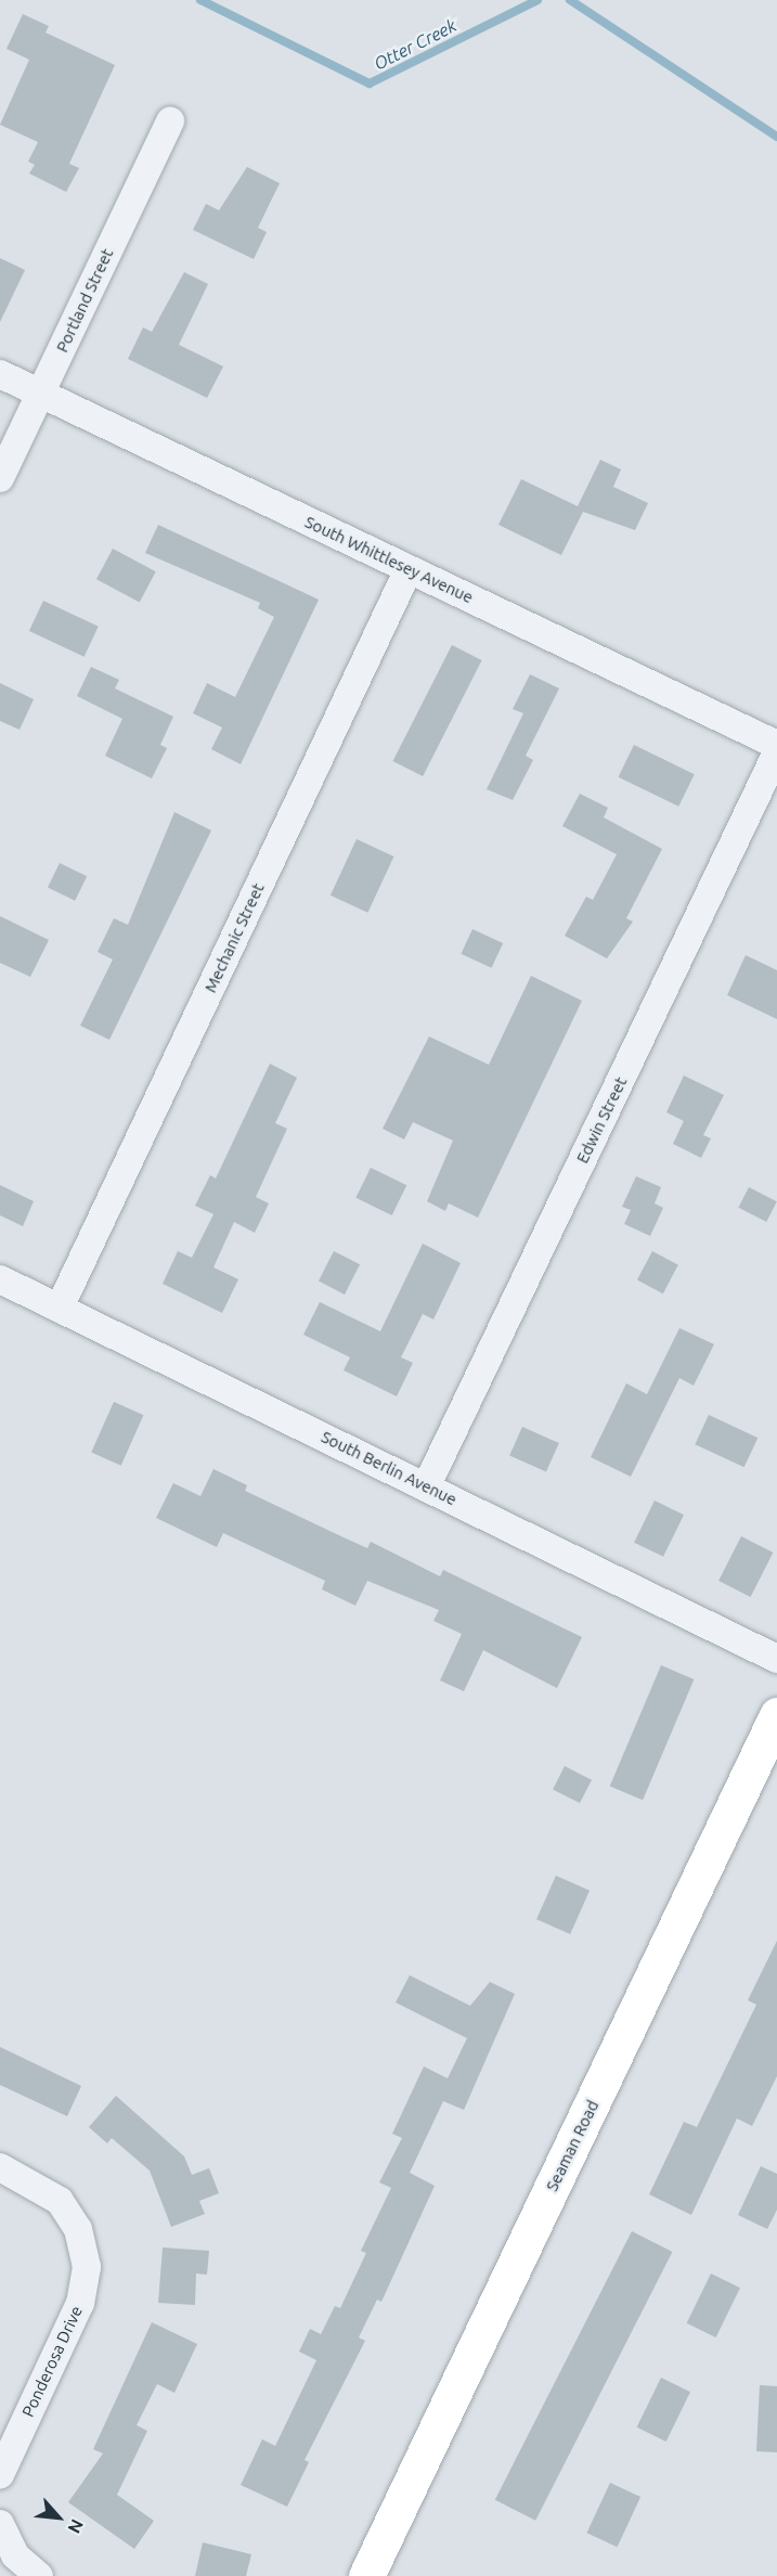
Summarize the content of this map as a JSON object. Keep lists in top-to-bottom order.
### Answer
{
  "streets": {
    "street": [
      "Portland Street",
      "South Whittlesey Avenue",
      "Mechanic Street",
      "Edwin Street",
      "South Berlin Avenue",
      "Seaman Road",
      "Ponderosa Drive"
    ]
  },
  "crossings": [
    ["Portland Street", "South Whittlesey Avenue"],
    ["South Whittlesey Avenue", "Mechanic Street"],
    ["Mechanic Street", "South Berlin Avenue"],
    ["Edwin Street", "South Berlin Avenue"]
  ],
  "water": ["Otter Creek"],
  "north": "bottom right"
}
